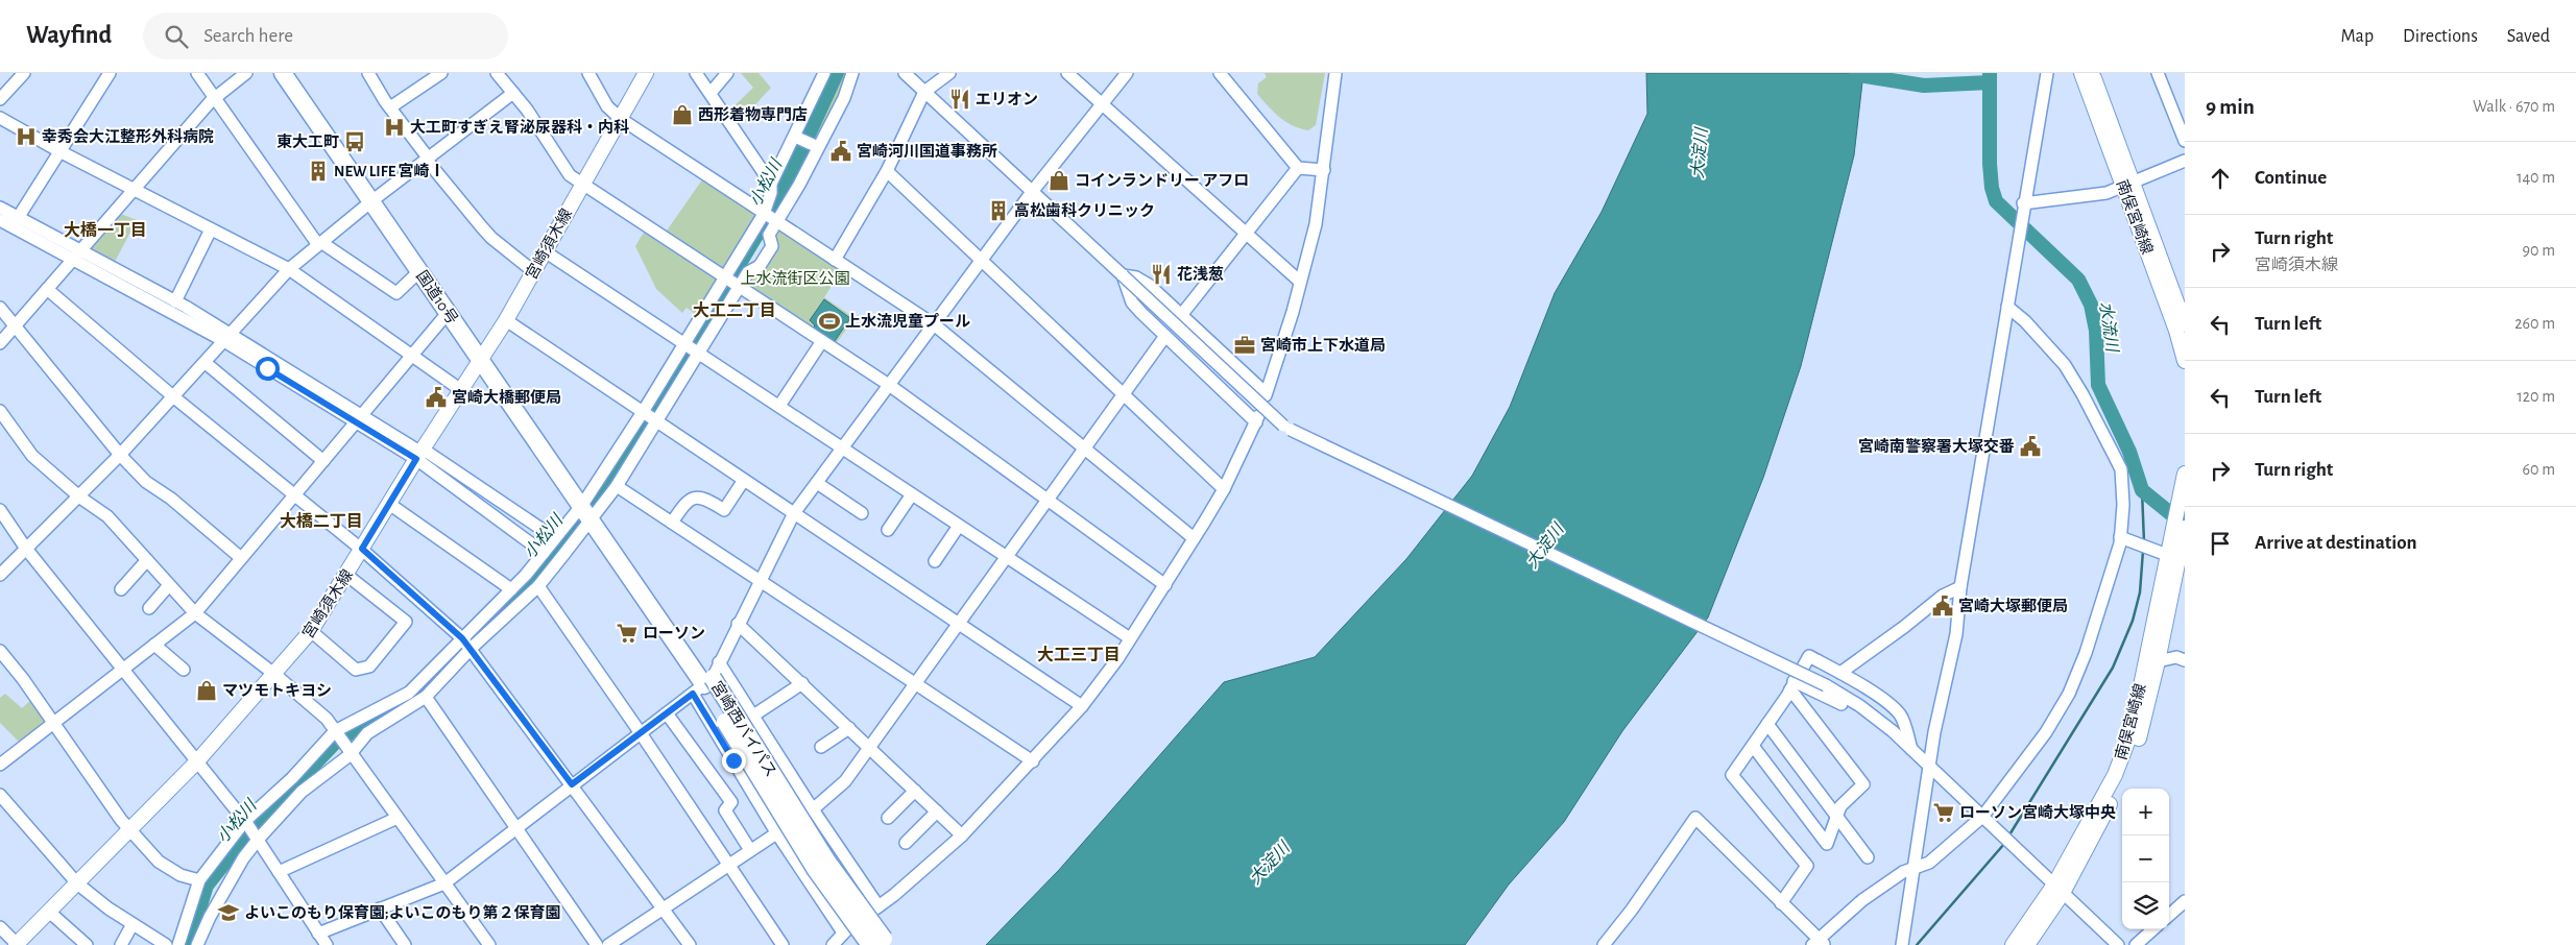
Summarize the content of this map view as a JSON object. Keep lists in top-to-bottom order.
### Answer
{
  "streets": {
    "highway": ["国道10号", "宮崎西バイパス"],
    "main road": ["南俣宮崎線", "宮崎須木線"]
  },
  "crossings": [
    ["宮崎須木線", "国道10号"],
    ["国道10号", "宮崎西バイパス"]
  ],
  "districts": [
    "大橋一丁目",
    "大工二丁目",
    "大橋二丁目",
    "大工三丁目"
  ],
  "water": ["大淀川", "小松川", "水流川"],
  "parks": ["上水流街区公園"],
  "places": {
    "restaurant": ["エリオン", "花浅葱"],
    "shop": ["西形着物専門店", "コインランドリー アフロ", "マツモトキヨシ"],
    "hospital": ["大工町すぎえ腎泌尿器科・内科", "幸秀会大江整形外科病院"],
    "bus stop": ["東大工町"],
    "public building": [
      "宮崎河川国道事務所",
      "宮崎大橋郵便局",
      "宮崎南警察署大塚交番",
      "宮崎大塚郵便局"
    ],
    "building": ["NEW LIFE 宮崎Ⅰ", "高松歯科クリニック"],
    "sports": ["上水流児童プール"],
    "office": ["宮崎市上下水道局"],
    "supermarket": ["ローソン", "ローソン宮崎大塚中央"],
    "school or university": ["よいこのもり保育園;よいこのもり第２保育園"]
  },
  "page": {
    "header": "Wayfind",
    "search": "Search here",
    "nav": ["Map", "Directions", "Saved"],
    "heading": ["9 min", "Walk · 670 m"],
    "list": [
      ["Continue", "140 m"],
      ["Turn right", "宮崎須木線", "90 m"],
      ["Turn left", "260 m"],
      ["Turn left", "120 m"],
      ["Turn right", "60 m"],
      "Arrive at destination"
    ],
    "map_buttons": ["+", "−"]
  }
}
